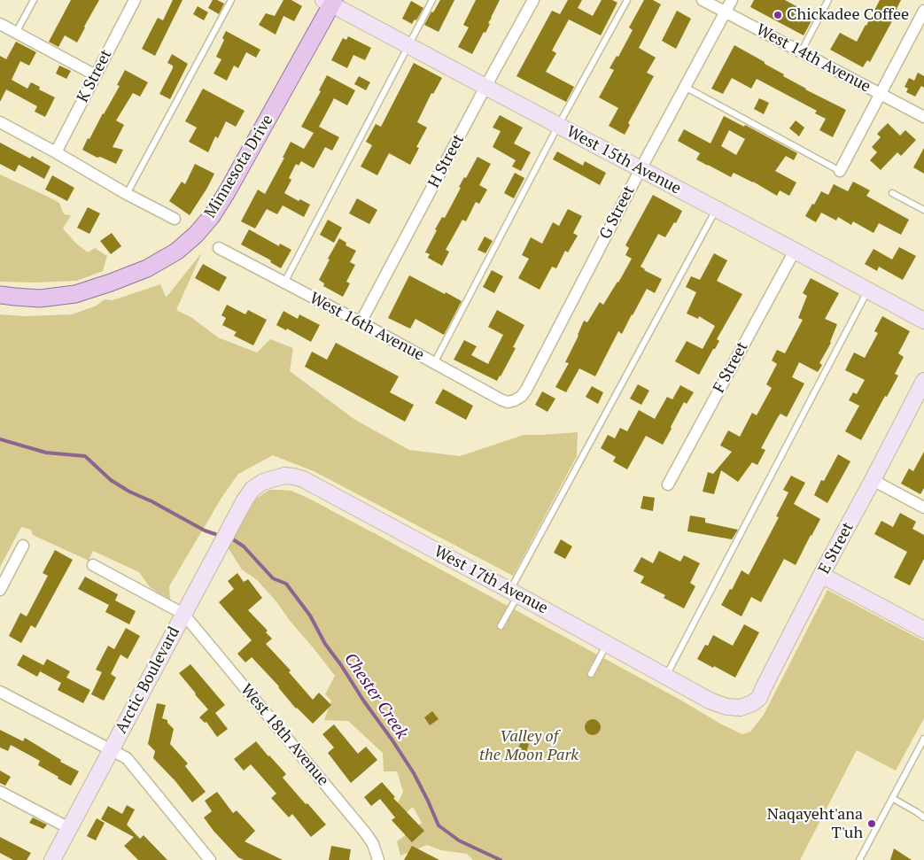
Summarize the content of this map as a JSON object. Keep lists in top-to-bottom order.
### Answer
{
  "streets": {
    "main road": [
      "West 15th Avenue",
      "Minnesota Drive",
      "E Street",
      "West 17th Avenue",
      "Arctic Boulevard"
    ],
    "street": [
      "West 14th Avenue",
      "K Street",
      "H Street",
      "G Street",
      "West 16th Avenue",
      "F Street",
      "West 18th Avenue"
    ]
  },
  "crossings": [
    ["West 14th Avenue", "G Street"],
    ["West 15th Avenue", "H Street"],
    ["West 15th Avenue", "Minnesota Drive"],
    ["West 15th Avenue", "G Street"],
    ["West 15th Avenue", "F Street"],
    ["H Street", "West 16th Avenue"],
    ["G Street", "West 16th Avenue"],
    ["E Street", "West 17th Avenue"],
    ["West 17th Avenue", "Arctic Boulevard"],
    ["Arctic Boulevard", "West 18th Avenue"]
  ],
  "water": ["Chester Creek"],
  "parks": ["Valley of the Moon Park"],
  "places": ["Chickadee Coffee", "Naqayeht'ana T'uh"]
}
